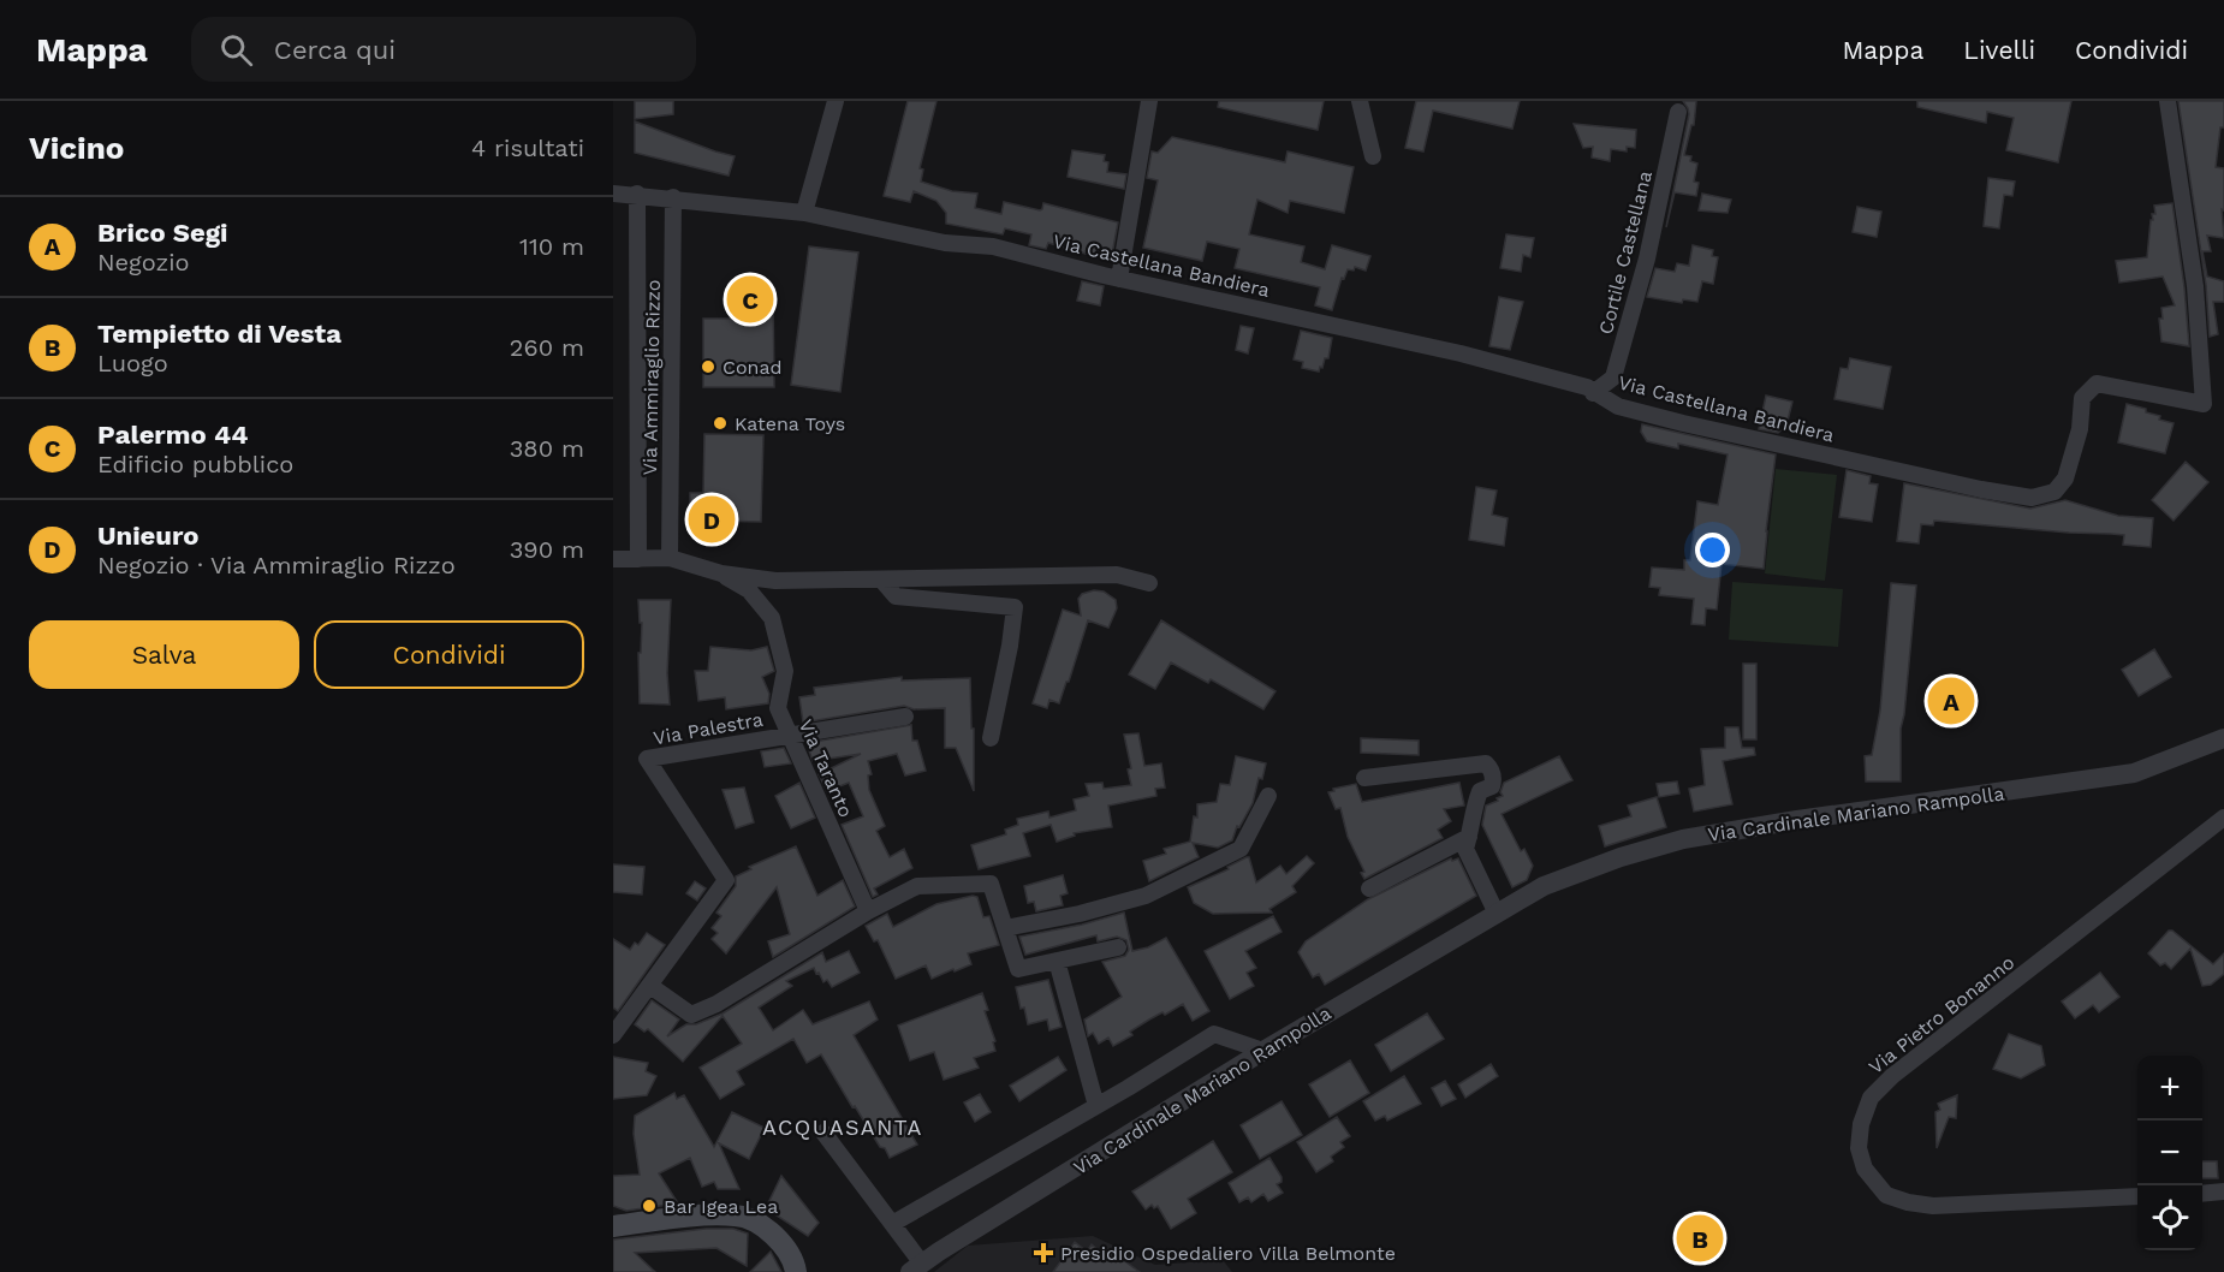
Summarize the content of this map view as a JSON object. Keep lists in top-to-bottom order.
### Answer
{
  "streets": {
    "street": [
      "Cortile Castellana",
      "Via Castellana Bandiera",
      "Via Ammiraglio Rizzo",
      "Via Palestra",
      "Via Taranto",
      "Via Cardinale Mariano Rampolla",
      "Via Pietro Bonanno"
    ]
  },
  "crossings": [
    ["Cortile Castellana", "Via Castellana Bandiera"],
    ["Via Castellana Bandiera", "Via Ammiraglio Rizzo"],
    ["Via Palestra", "Via Taranto"]
  ],
  "districts": ["ACQUASANTA"],
  "places": {
    "other": ["Conad", "Katena Toys", "Bar Igea Lea"],
    "health": ["Presidio Ospedaliero Villa Belmonte"]
  },
  "page": {
    "header": "Mappa",
    "search": "Cerca qui",
    "nav": ["Mappa", "Livelli", "Condividi"],
    "heading": ["Vicino", "4 risultati"],
    "list": [
      {
        "mark": "A",
        "name": "Brico Segi",
        "note": "Negozio",
        "value": "110 m"
      },
      {
        "mark": "B",
        "name": "Tempietto di Vesta",
        "note": "Luogo",
        "value": "260 m"
      },
      {
        "mark": "C",
        "name": "Palermo 44",
        "note": "Edificio pubblico",
        "value": "380 m"
      },
      {
        "mark": "D",
        "name": "Unieuro",
        "note": "Negozio · Via Ammiraglio Rizzo",
        "value": "390 m"
      }
    ],
    "pins": [
      "C",
      "D",
      "A",
      "B"
    ],
    "buttons": ["Salva", "Condividi"],
    "map_buttons": ["+", "−"]
  }
}
